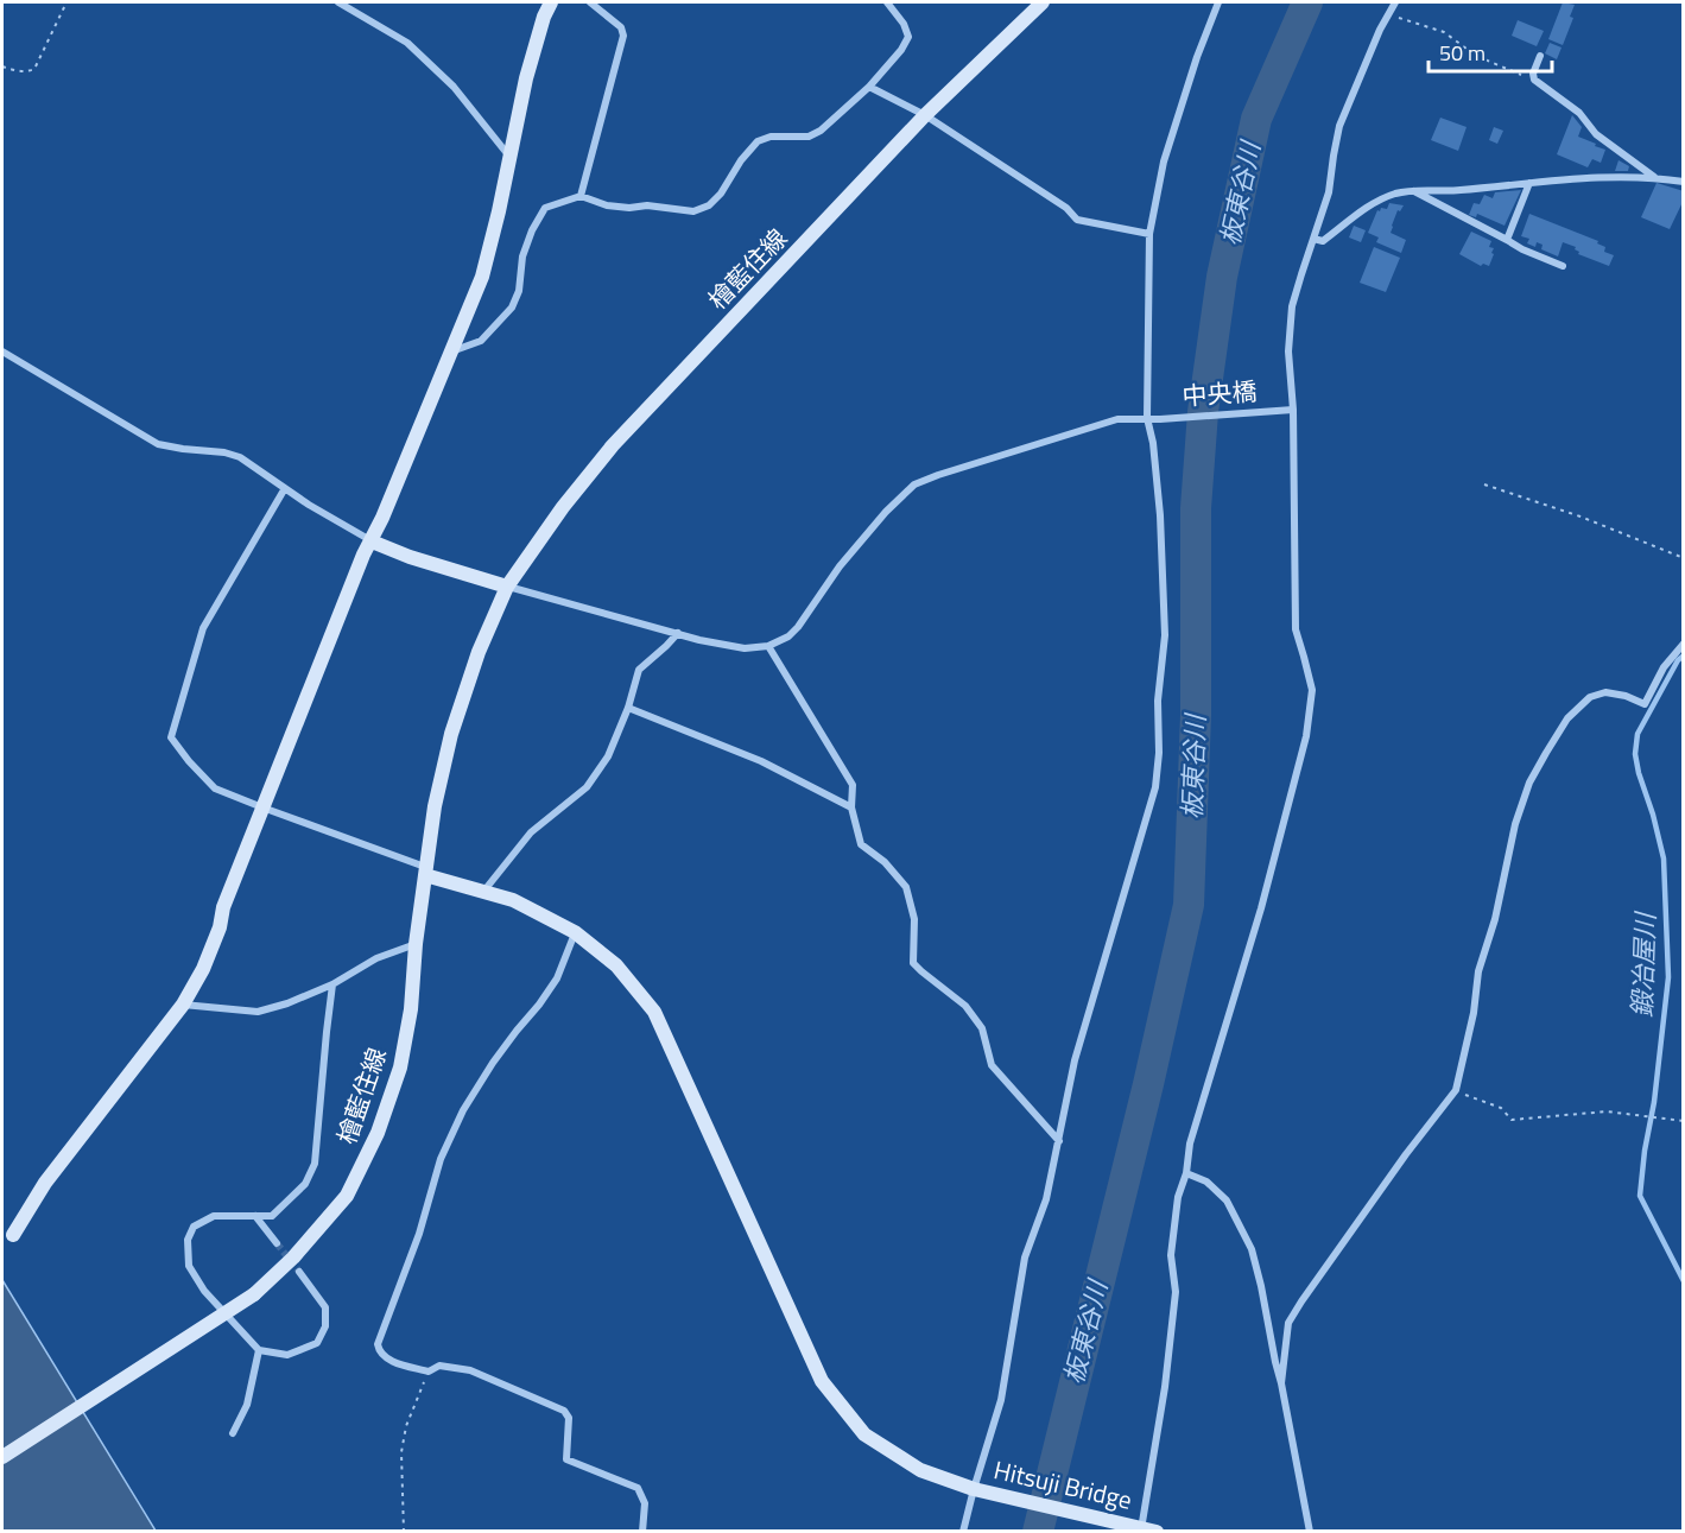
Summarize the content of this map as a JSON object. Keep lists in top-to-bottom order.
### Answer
{
  "streets": {
    "main road": ["檜藍住線", "Hitsuji Bridge"],
    "street": ["中央橋"]
  },
  "crossings": [
    ["檜藍住線", "Hitsuji Bridge"]
  ],
  "water": ["板東谷川", "鍛冶屋川"],
  "scale_bar": "50 m"
}
